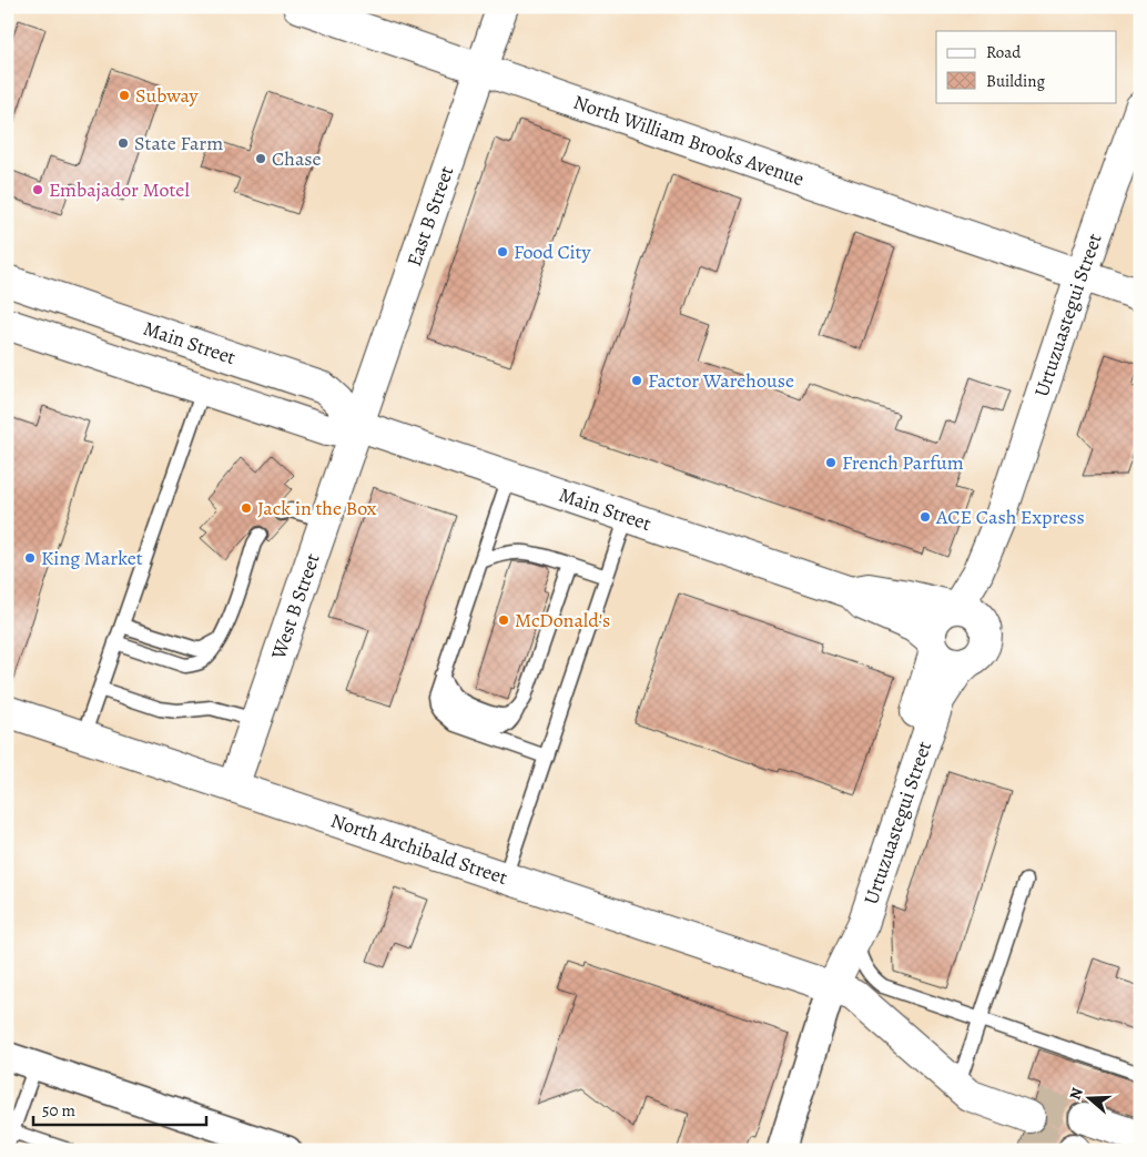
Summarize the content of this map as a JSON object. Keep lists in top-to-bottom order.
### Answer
{
  "streets": {
    "main road": [
      "North William Brooks Avenue",
      "East B Street",
      "Urtuzuastegui Street",
      "Main Street",
      "West B Street",
      "North Archibald Street"
    ]
  },
  "crossings": [
    ["North William Brooks Avenue", "East B Street"],
    ["North William Brooks Avenue", "Urtuzuastegui Street"],
    ["East B Street", "Main Street"],
    ["East B Street", "West B Street"],
    ["Urtuzuastegui Street", "Main Street"],
    ["Urtuzuastegui Street", "North Archibald Street"],
    ["Main Street", "West B Street"],
    ["West B Street", "North Archibald Street"]
  ],
  "places": [
    "Subway",
    "State Farm",
    "Chase",
    "Embajador Motel",
    "Food City",
    "Factor Warehouse",
    "French Parfum",
    "Jack in the Box",
    "ACE Cash Express",
    "King Market",
    "McDonald's"
  ],
  "legend": ["Road", "Building"],
  "scale_bar": "50 m",
  "north": "left"
}
